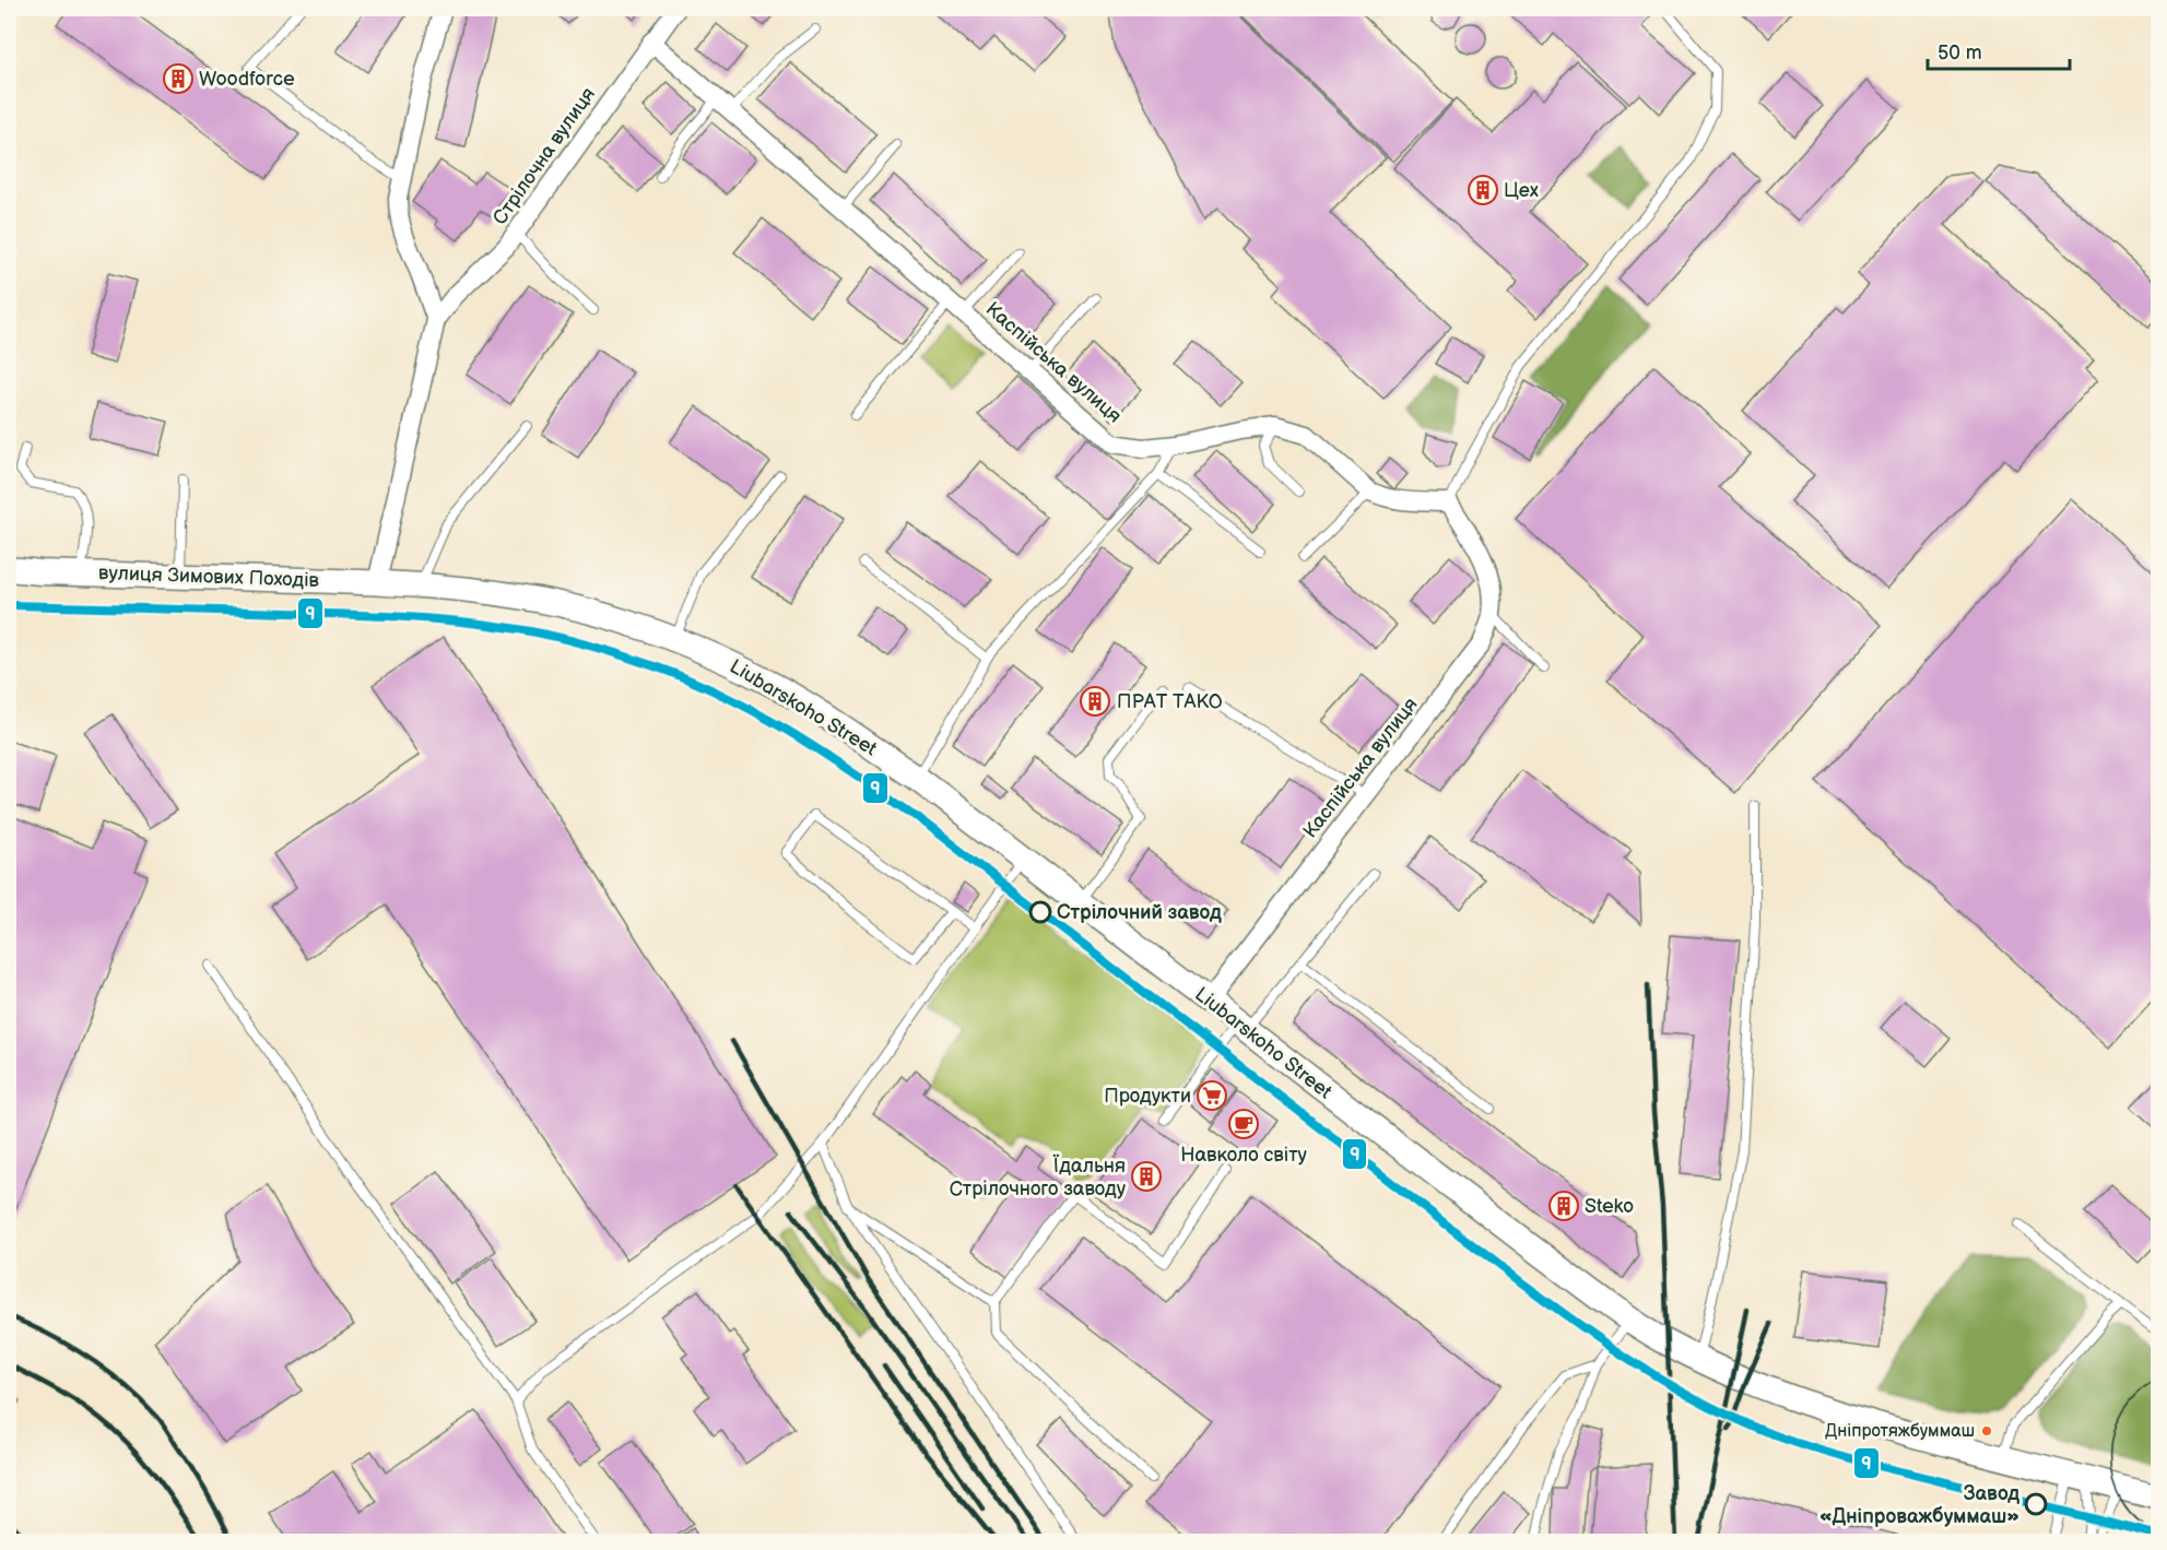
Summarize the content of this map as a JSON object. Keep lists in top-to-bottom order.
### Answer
{
  "streets": {
    "main road": ["вулиця Зимових Походів", "Liubarskoho Street"],
    "street": ["Стрілочна вулиця", "Каспійська вулиця"]
  },
  "crossings": [
    ["Стрілочна вулиця", "Каспійська вулиця"],
    ["Стрілочна вулиця", "вулиця Зимових Походів"],
    ["Стрілочна вулиця", "Liubarskoho Street"],
    ["Каспійська вулиця", "Liubarskoho Street"],
    ["вулиця Зимових Походів", "Liubarskoho Street"]
  ],
  "places": {
    "building": [
      "Woodforce",
      "Цех",
      "ПРАТ ТАКО",
      "Їдальня Стрілочного заводу",
      "Steko"
    ],
    "other": ["Стрілочний завод", "Дніпротяжбуммаш", "Завод «Дніпроважбуммаш»"],
    "supermarket": ["Продукти"],
    "cafe": ["Навколо світу"]
  },
  "lines": ["transit line 9"],
  "scale_bar": "50 m"
}
